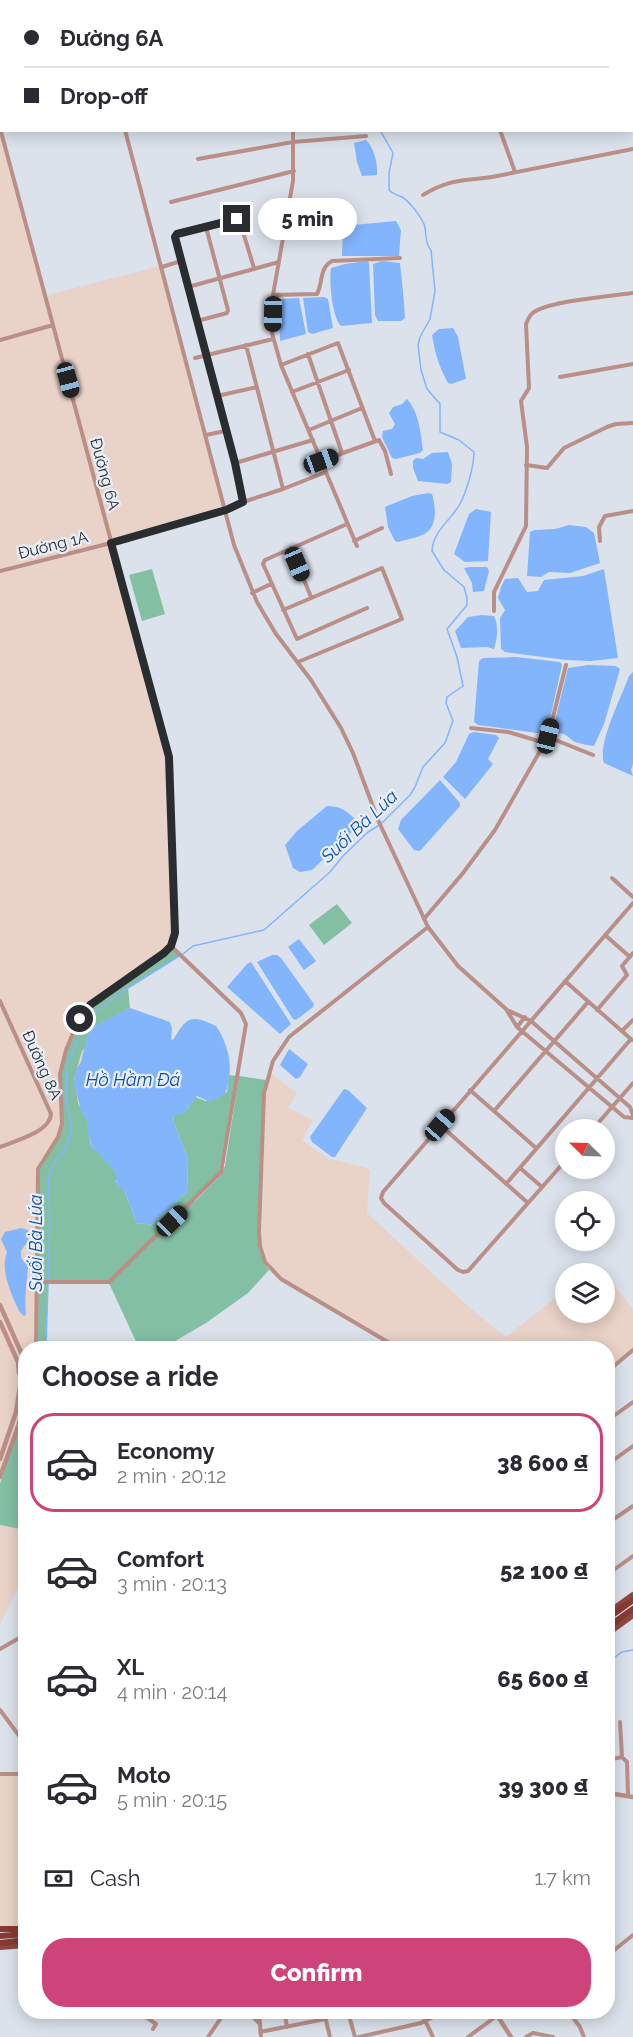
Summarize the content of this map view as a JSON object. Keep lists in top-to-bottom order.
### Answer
{
  "streets": {
    "street": ["Đường 6A", "Đường 1A", "Đường 8A"]
  },
  "crossings": [
    ["Đường 6A", "Đường 1A"]
  ],
  "water": ["Suối Bà Lúa", "Hồ Hầm Đá"],
  "north": "top left",
  "page": {
    "banner": ["Đường 6A", "Drop-off"],
    "bubble": "5 min",
    "heading": "Choose a ride",
    "list": [
      {
        "name": "Economy",
        "note": "2 min · 20:12",
        "value": "38 600 ₫"
      },
      {
        "name": "Comfort",
        "note": "3 min · 20:13",
        "value": "52 100 ₫"
      },
      {
        "name": "XL",
        "note": "4 min · 20:14",
        "value": "65 600 ₫"
      },
      {
        "name": "Moto",
        "note": "5 min · 20:15",
        "value": "39 300 ₫"
      }
    ],
    "pay": ["Cash", "1.7 km"],
    "buttons": "Confirm"
  }
}
